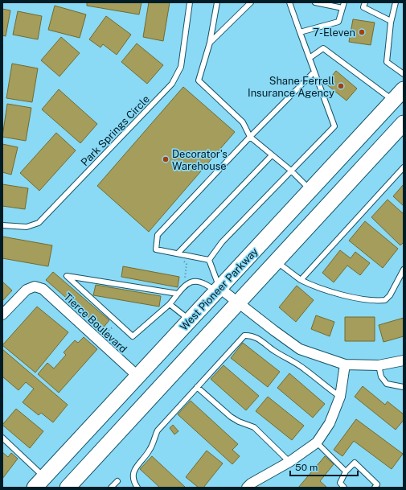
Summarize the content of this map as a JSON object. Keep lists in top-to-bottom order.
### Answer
{
  "streets": {
    "main road": ["West Pioneer Parkway"],
    "street": ["Tierce Boulevard"],
    "lane": ["Park Springs Circle"]
  },
  "crossings": [
    ["West Pioneer Parkway", "Tierce Boulevard"]
  ],
  "places": ["7-Eleven", "Shane Ferrell Insurance Agency", "Decorator's Warehouse"],
  "scale_bar": "50 m"
}
